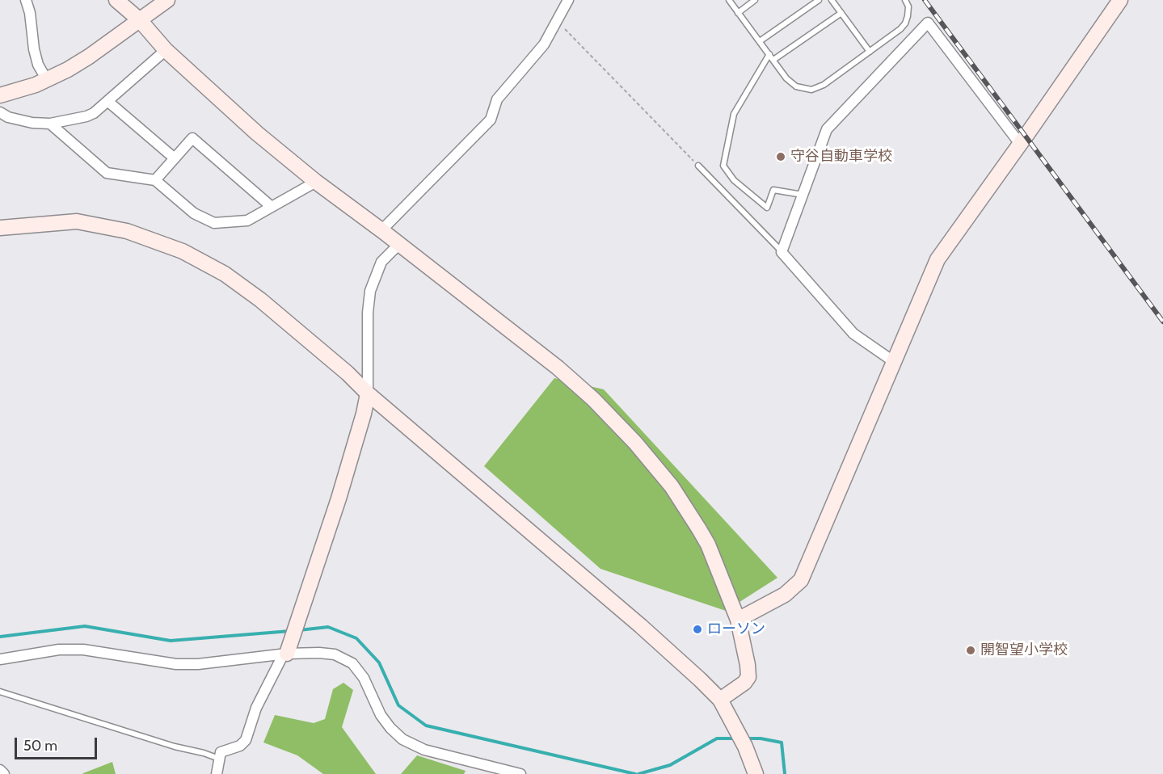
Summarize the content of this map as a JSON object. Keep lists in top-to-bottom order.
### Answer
{
  "places": ["守谷自動車学校", "ローソン", "開智望小学校"],
  "scale_bar": "50 m"
}
